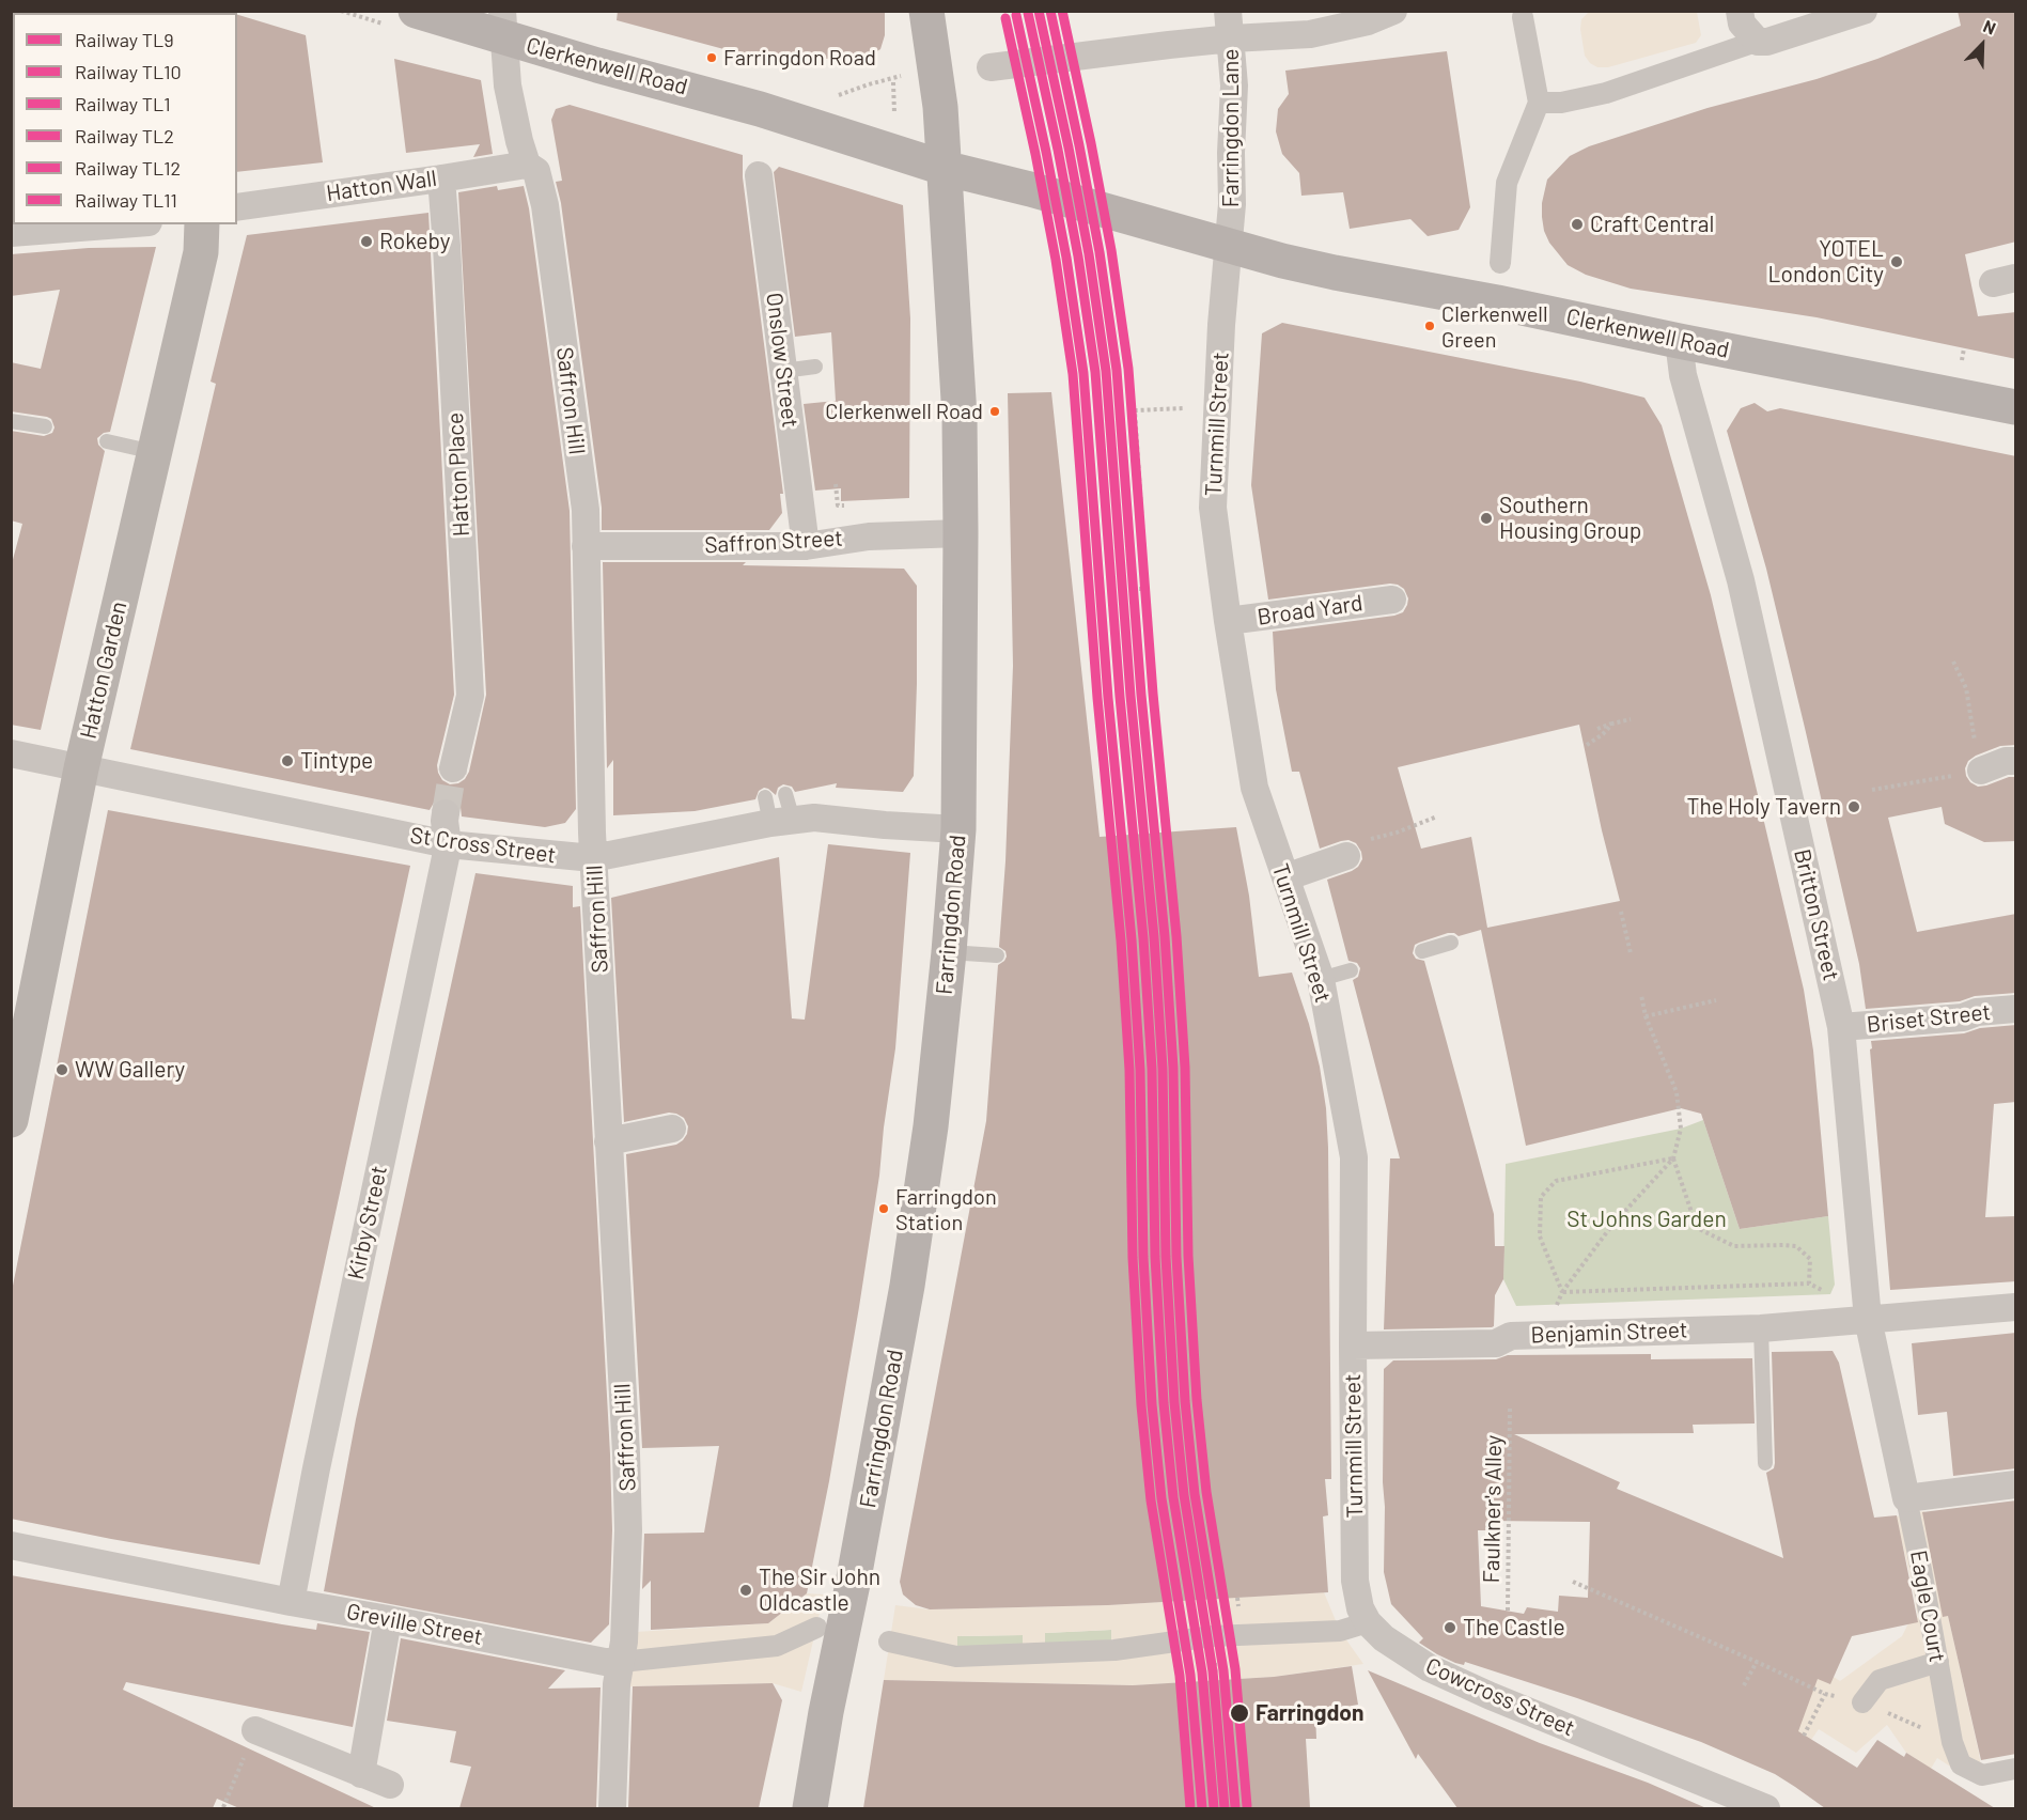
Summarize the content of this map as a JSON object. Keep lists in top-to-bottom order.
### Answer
{
  "streets": {
    "main road": ["Clerkenwell Road", "Hatton Garden", "Farringdon Road"],
    "street": [
      "Farringdon Lane",
      "Hatton Wall",
      "Onslow Street",
      "Saffron Hill",
      "Turnmill Street",
      "Hatton Place",
      "Saffron Street",
      "Broad Yard",
      "St Cross Street",
      "Britton Street",
      "Briset Street",
      "Kirby Street",
      "Benjamin Street",
      "Eagle Court",
      "Greville Street",
      "Cowcross Street"
    ],
    "path": ["Faulkner's Alley"]
  },
  "crossings": [
    ["Clerkenwell Road", "Farringdon Lane"],
    ["Clerkenwell Road", "Saffron Hill"],
    ["Clerkenwell Road", "Turnmill Street"],
    ["Clerkenwell Road", "Farringdon Road"],
    ["Clerkenwell Road", "Britton Street"],
    ["Farringdon Lane", "Turnmill Street"],
    ["Hatton Wall", "Saffron Hill"],
    ["Hatton Wall", "Hatton Place"],
    ["Onslow Street", "Saffron Street"],
    ["Saffron Hill", "Saffron Street"],
    ["Saffron Hill", "St Cross Street"],
    ["Saffron Hill", "Greville Street"],
    ["Turnmill Street", "Broad Yard"],
    ["Turnmill Street", "Benjamin Street"],
    ["Turnmill Street", "Cowcross Street"],
    ["Saffron Street", "Farringdon Road"],
    ["Hatton Garden", "St Cross Street"],
    ["St Cross Street", "Farringdon Road"],
    ["St Cross Street", "Kirby Street"],
    ["Britton Street", "Briset Street"],
    ["Britton Street", "Benjamin Street"],
    ["Britton Street", "Eagle Court"],
    ["Kirby Street", "Greville Street"]
  ],
  "parks": ["St Johns Garden"],
  "places": [
    "Farringdon Road",
    "Craft Central",
    "Rokeby",
    "YOTEL London City",
    "Clerkenwell Green",
    "Clerkenwell Road",
    "Southern Housing Group",
    "Tintype",
    "The Holy Tavern",
    "WW Gallery",
    "Farringdon Station",
    "The Sir John Oldcastle",
    "The Castle",
    "Farringdon"
  ],
  "lines": [
    "rail line TL9",
    "rail line TL1",
    "rail line TL12",
    "rail line TL10",
    "rail line TL2",
    "rail line TL11"
  ],
  "legend": [
    "Railway TL9",
    "Railway TL10",
    "Railway TL1",
    "Railway TL2",
    "Railway TL12",
    "Railway TL11"
  ],
  "north": "top right"
}
